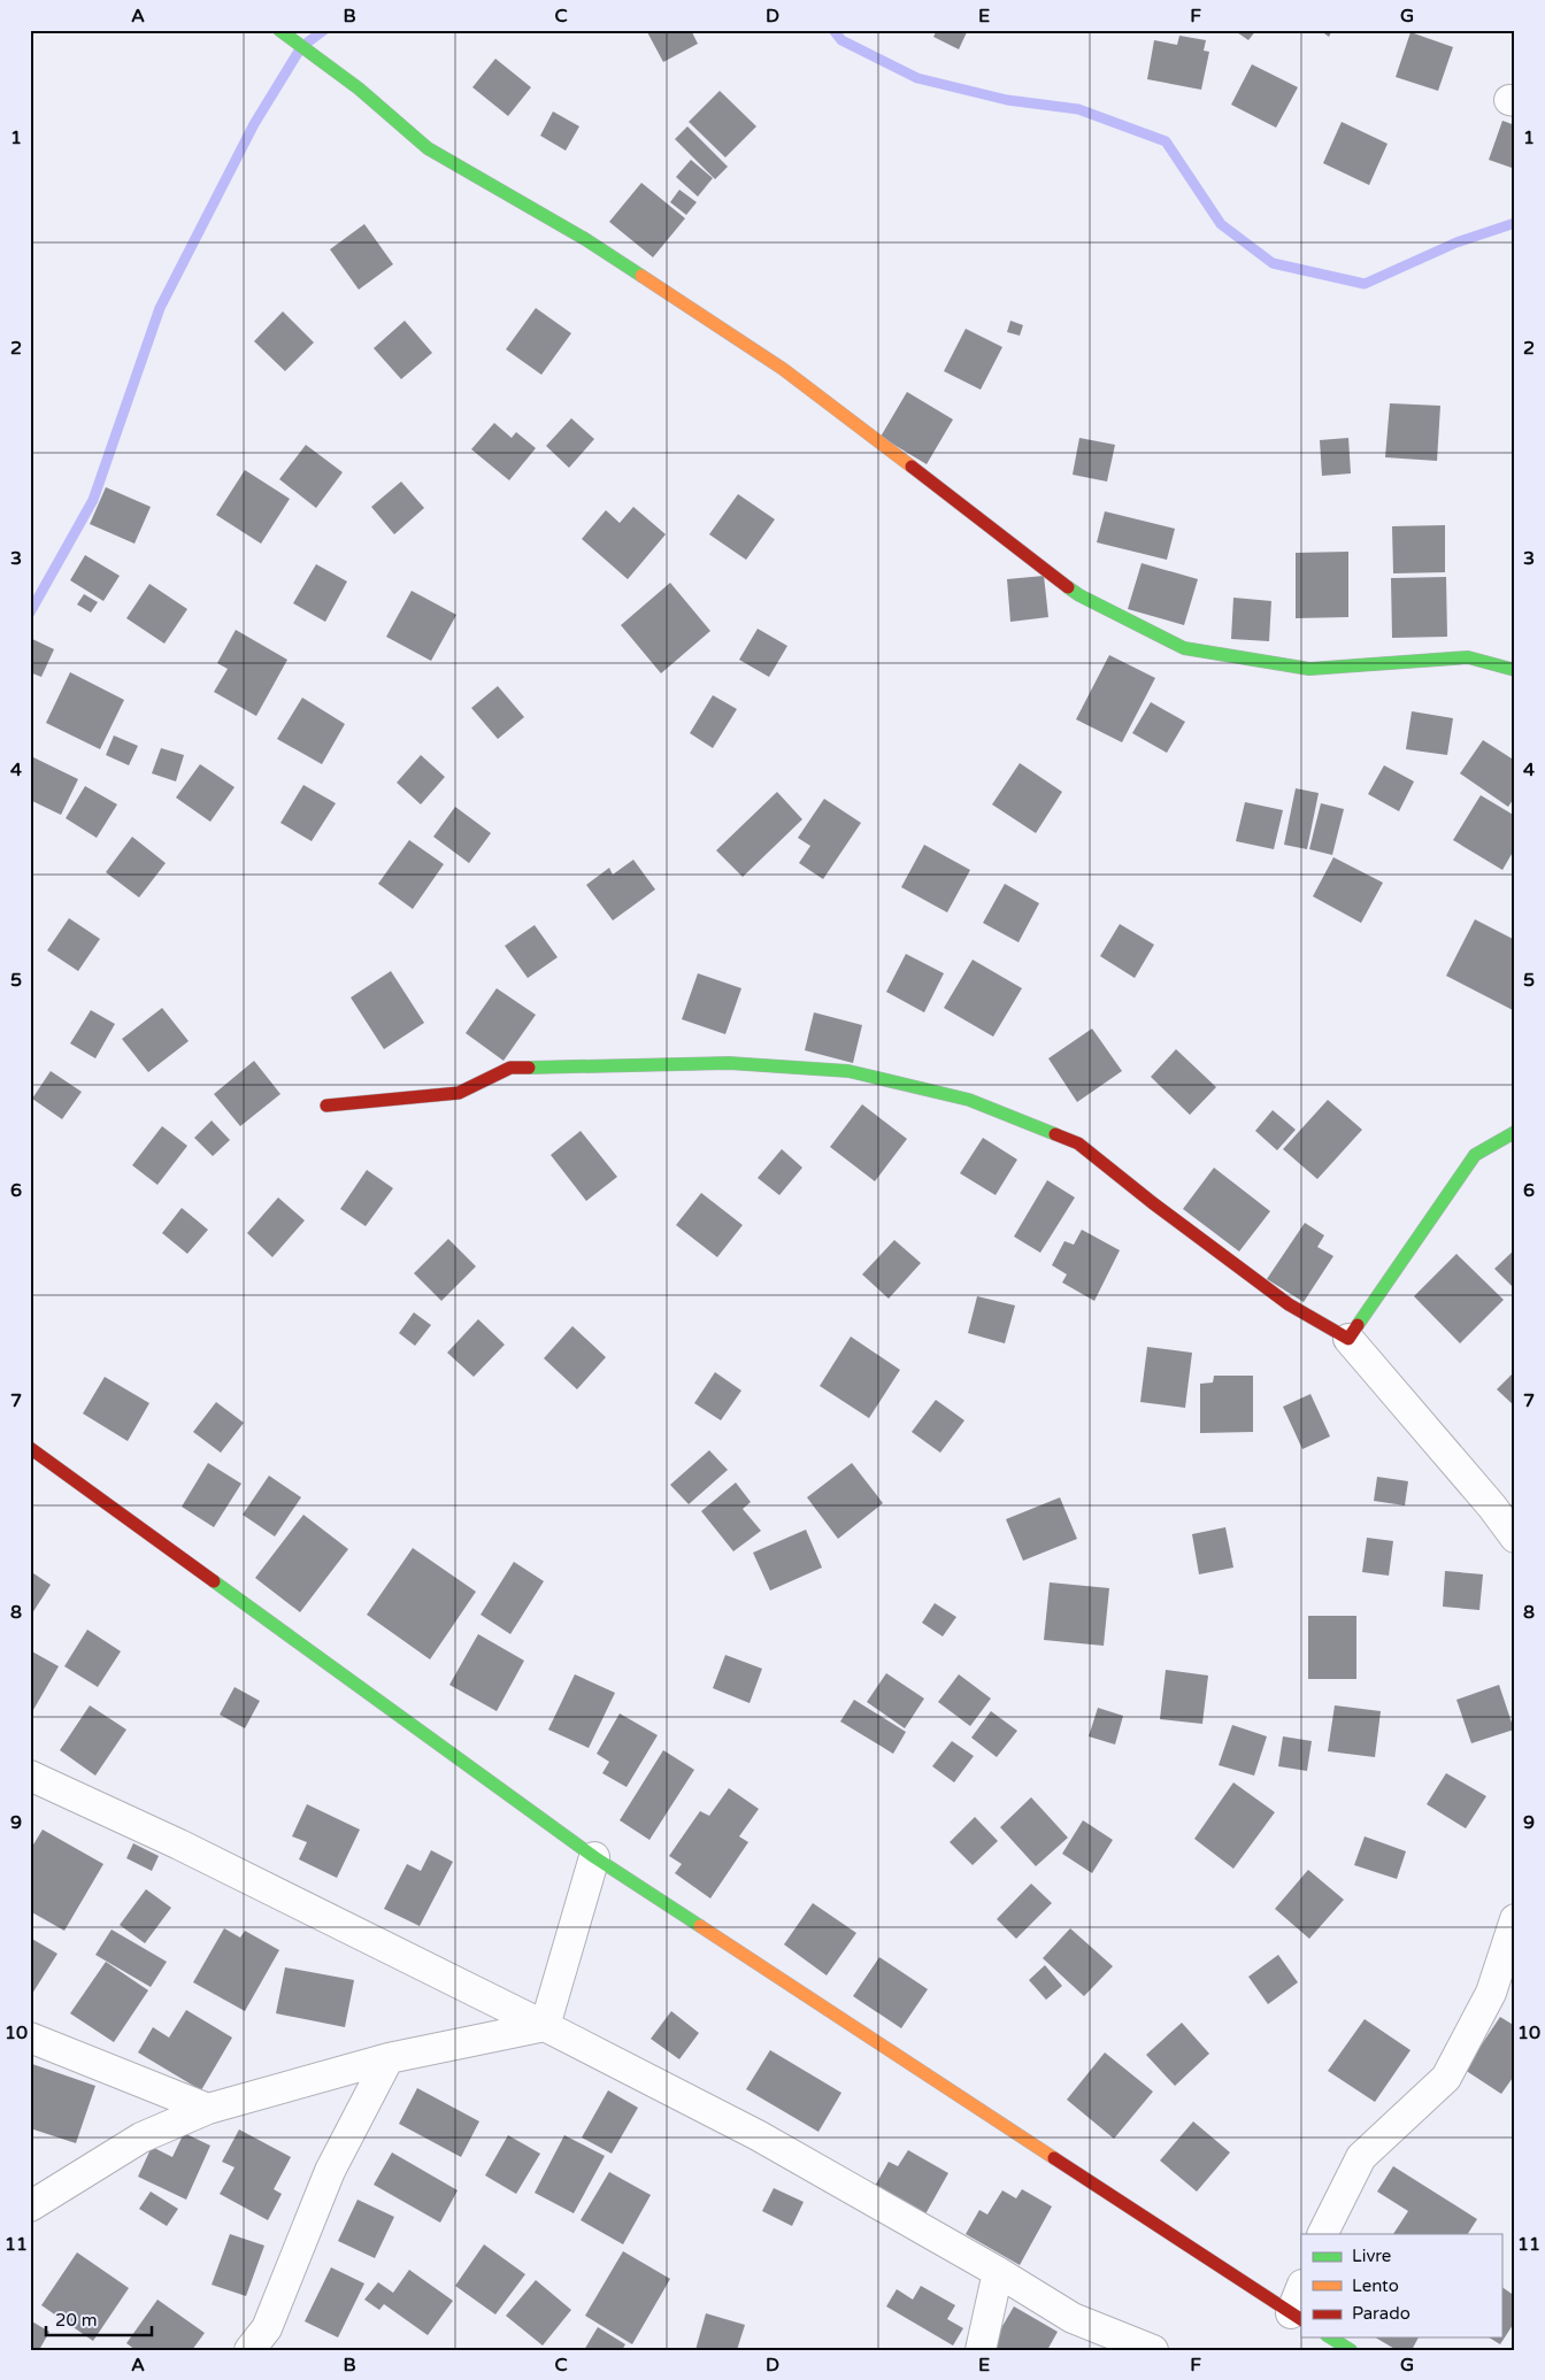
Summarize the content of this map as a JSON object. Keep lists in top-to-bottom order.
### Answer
{
  "legend": ["Livre", "Lento", "Parado"],
  "scale_bar": "20 m",
  "grid": {
    "columns": [
      "A",
      "B",
      "C",
      "D",
      "E",
      "F",
      "G"
    ],
    "rows": [
      "1",
      "2",
      "3",
      "4",
      "5",
      "6",
      "7",
      "8",
      "9",
      "10",
      "11"
    ]
  }
}
